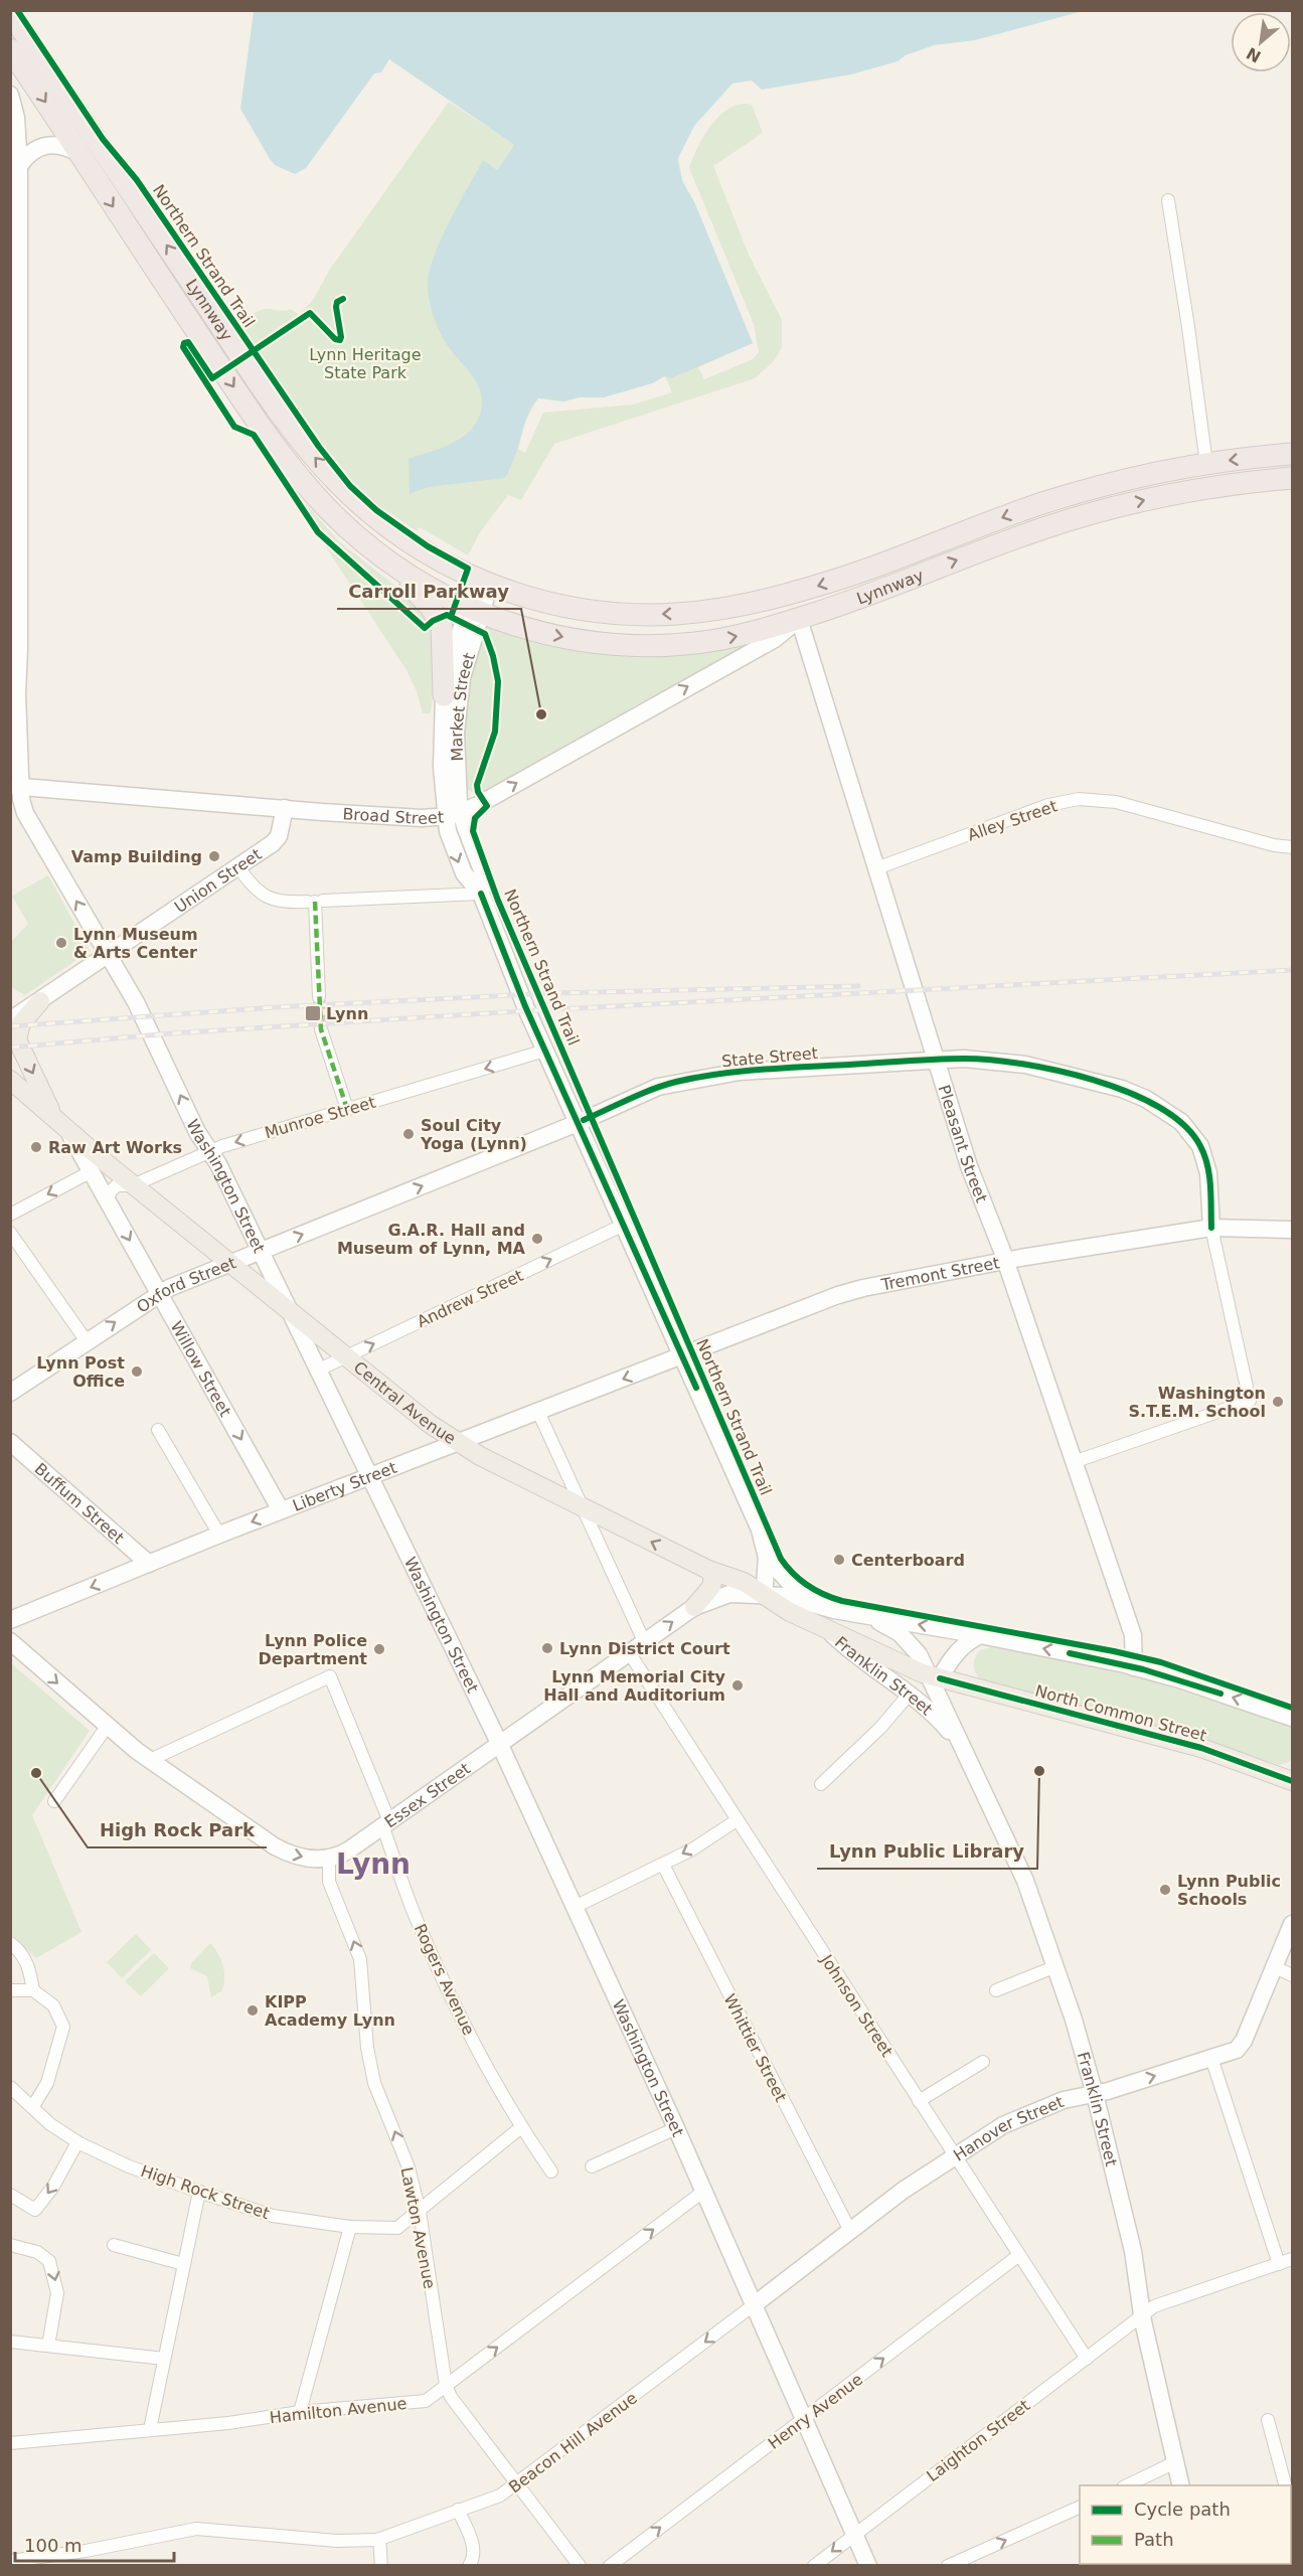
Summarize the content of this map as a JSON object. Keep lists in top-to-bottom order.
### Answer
{
  "streets": {
    "highway": ["Lynnway"],
    "main road": [
      "Market Street",
      "Broad Street",
      "Union Street",
      "State Street",
      "Pleasant Street",
      "Washington Street",
      "Tremont Street",
      "Oxford Street",
      "Willow Street",
      "Central Avenue",
      "Liberty Street",
      "Buffum Street",
      "Franklin Street",
      "North Common Street",
      "Essex Street",
      "Hanover Street"
    ],
    "street": [
      "Alley Street",
      "Munroe Street",
      "Andrew Street",
      "Rogers Avenue",
      "Johnson Street",
      "Whittier Street",
      "High Rock Street",
      "Lawton Avenue",
      "Hamilton Avenue",
      "Henry Avenue",
      "Laighton Street",
      "Beacon Hill Avenue"
    ],
    "cycle path": ["Northern Strand Trail"]
  },
  "crossings": [
    ["Lynnway", "Market Street"],
    ["Lynnway", "Broad Street"],
    ["Lynnway", "Pleasant Street"],
    ["Broad Street", "Union Street"],
    ["Broad Street", "Pleasant Street"],
    ["Broad Street", "Washington Street"],
    ["Alley Street", "Pleasant Street"],
    ["Union Street", "Washington Street"],
    ["State Street", "Pleasant Street"],
    ["State Street", "Tremont Street"],
    ["State Street", "Oxford Street"],
    ["Munroe Street", "Washington Street"],
    ["Munroe Street", "Willow Street"],
    ["Munroe Street", "Central Avenue"],
    ["Pleasant Street", "Tremont Street"],
    ["Washington Street", "Oxford Street"],
    ["Washington Street", "Andrew Street"],
    ["Washington Street", "Central Avenue"],
    ["Washington Street", "Liberty Street"],
    ["Washington Street", "Essex Street"],
    ["Washington Street", "Hanover Street"],
    ["Washington Street", "Hamilton Avenue"],
    ["Washington Street", "Henry Avenue"],
    ["Washington Street", "Laighton Street"],
    ["Washington Street", "Beacon Hill Avenue"],
    ["Tremont Street", "Liberty Street"],
    ["Oxford Street", "Willow Street"],
    ["Oxford Street", "Central Avenue"],
    ["Andrew Street", "Central Avenue"],
    ["Willow Street", "Central Avenue"],
    ["Willow Street", "Liberty Street"],
    ["Central Avenue", "Liberty Street"],
    ["Central Avenue", "North Common Street"],
    ["Central Avenue", "Essex Street"],
    ["Liberty Street", "Buffum Street"],
    ["Franklin Street", "North Common Street"],
    ["Franklin Street", "Hanover Street"],
    ["Franklin Street", "Laighton Street"],
    ["North Common Street", "Essex Street"],
    ["Essex Street", "Rogers Avenue"],
    ["Essex Street", "Johnson Street"],
    ["Essex Street", "Lawton Avenue"],
    ["Johnson Street", "Hanover Street"],
    ["Johnson Street", "Henry Avenue"],
    ["Johnson Street", "Laighton Street"],
    ["Whittier Street", "Hanover Street"],
    ["Hanover Street", "Beacon Hill Avenue"],
    ["High Rock Street", "Lawton Avenue"],
    ["Lawton Avenue", "Hamilton Avenue"],
    ["Lawton Avenue", "Beacon Hill Avenue"]
  ],
  "one_way": [
    "Broad Street",
    "Munroe Street",
    "Oxford Street",
    "Andrew Street",
    "Willow Street",
    "Liberty Street",
    "Lawton Avenue",
    "Hamilton Avenue",
    "Henry Avenue",
    "Beacon Hill Avenue"
  ],
  "districts": ["Lynn"],
  "parks": ["Lynn Heritage State Park"],
  "places": {
    "other": [
      "Carroll Parkway",
      "Vamp Building",
      "Lynn Museum & Arts Center",
      "Soul City Yoga (Lynn)",
      "Raw Art Works",
      "G.A.R. Hall and Museum of Lynn, MA",
      "Lynn Post Office",
      "Washington S.T.E.M. School",
      "Centerboard",
      "Lynn District Court",
      "Lynn Police Department",
      "Lynn Memorial City Hall and Auditorium",
      "Lynn Public Library",
      "High Rock Park",
      "Lynn Public Schools",
      "KIPP Academy Lynn"
    ],
    "transit": ["Lynn"]
  },
  "legend": ["Cycle path", "Path"],
  "scale_bar": "100 m",
  "north": "bottom left"
}
